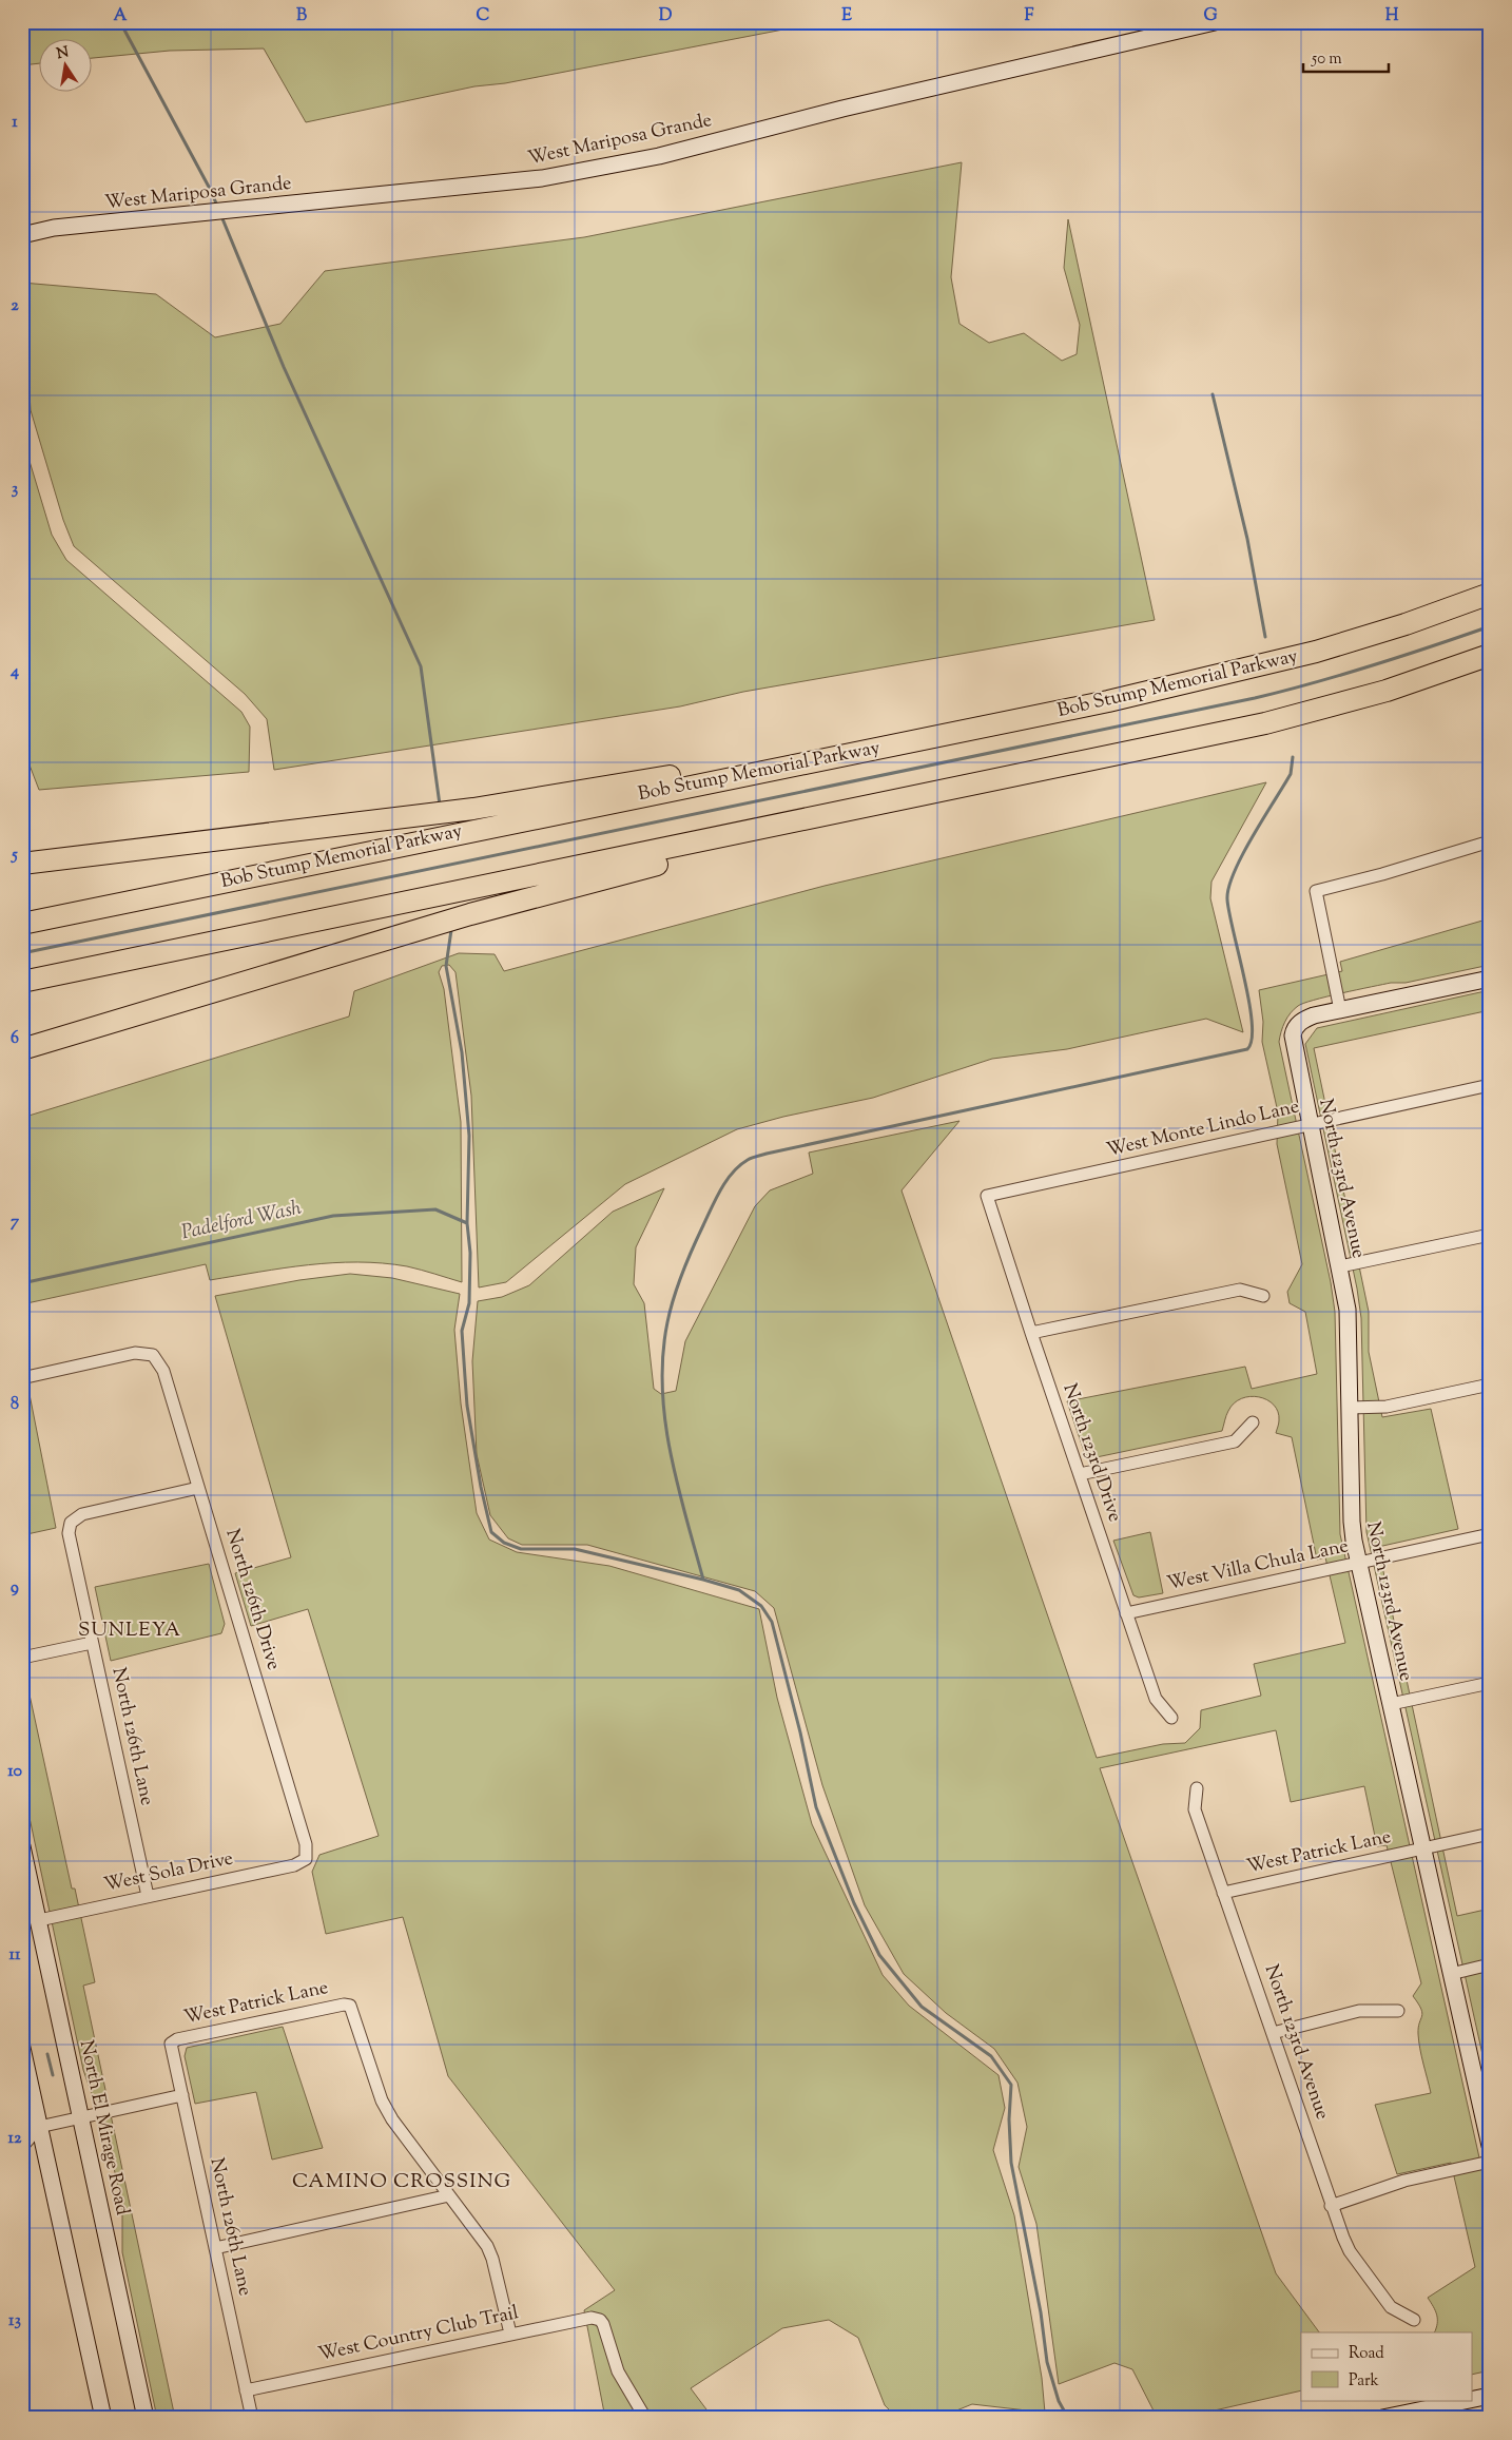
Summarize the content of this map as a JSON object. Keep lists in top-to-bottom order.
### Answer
{
  "streets": {
    "highway": ["Bob Stump Memorial Parkway"],
    "main road": ["West Mariposa Grande", "North 123rd Avenue", "North El Mirage Road"],
    "street": [
      "West Monte Lindo Lane",
      "North 123rd Drive",
      "West Villa Chula Lane",
      "North 126th Drive",
      "North 126th Lane",
      "West Patrick Lane",
      "West Sola Drive",
      "West Country Club Trail"
    ]
  },
  "crossings": [
    ["West Monte Lindo Lane", "North 123rd Avenue"],
    ["West Monte Lindo Lane", "North 123rd Drive"],
    ["North 123rd Avenue", "West Villa Chula Lane"],
    ["North 123rd Avenue", "West Patrick Lane"],
    ["North 123rd Drive", "West Villa Chula Lane"],
    ["North 126th Drive", "North 126th Lane"],
    ["North 126th Drive", "West Sola Drive"],
    ["North 126th Lane", "West Patrick Lane"],
    ["North 126th Lane", "West Sola Drive"],
    ["North 126th Lane", "West Country Club Trail"],
    ["West Sola Drive", "North El Mirage Road"]
  ],
  "districts": ["SUNLEYA", "CAMINO CROSSING"],
  "water": ["Padelford Wash"],
  "legend": ["Road", "Park"],
  "scale_bar": "50 m",
  "north": "top",
  "grid": {
    "columns": [
      "A",
      "B",
      "C",
      "D",
      "E",
      "F",
      "G",
      "H"
    ],
    "rows": [
      "1",
      "2",
      "3",
      "4",
      "5",
      "6",
      "7",
      "8",
      "9",
      "10",
      "11",
      "12",
      "13"
    ]
  }
}
